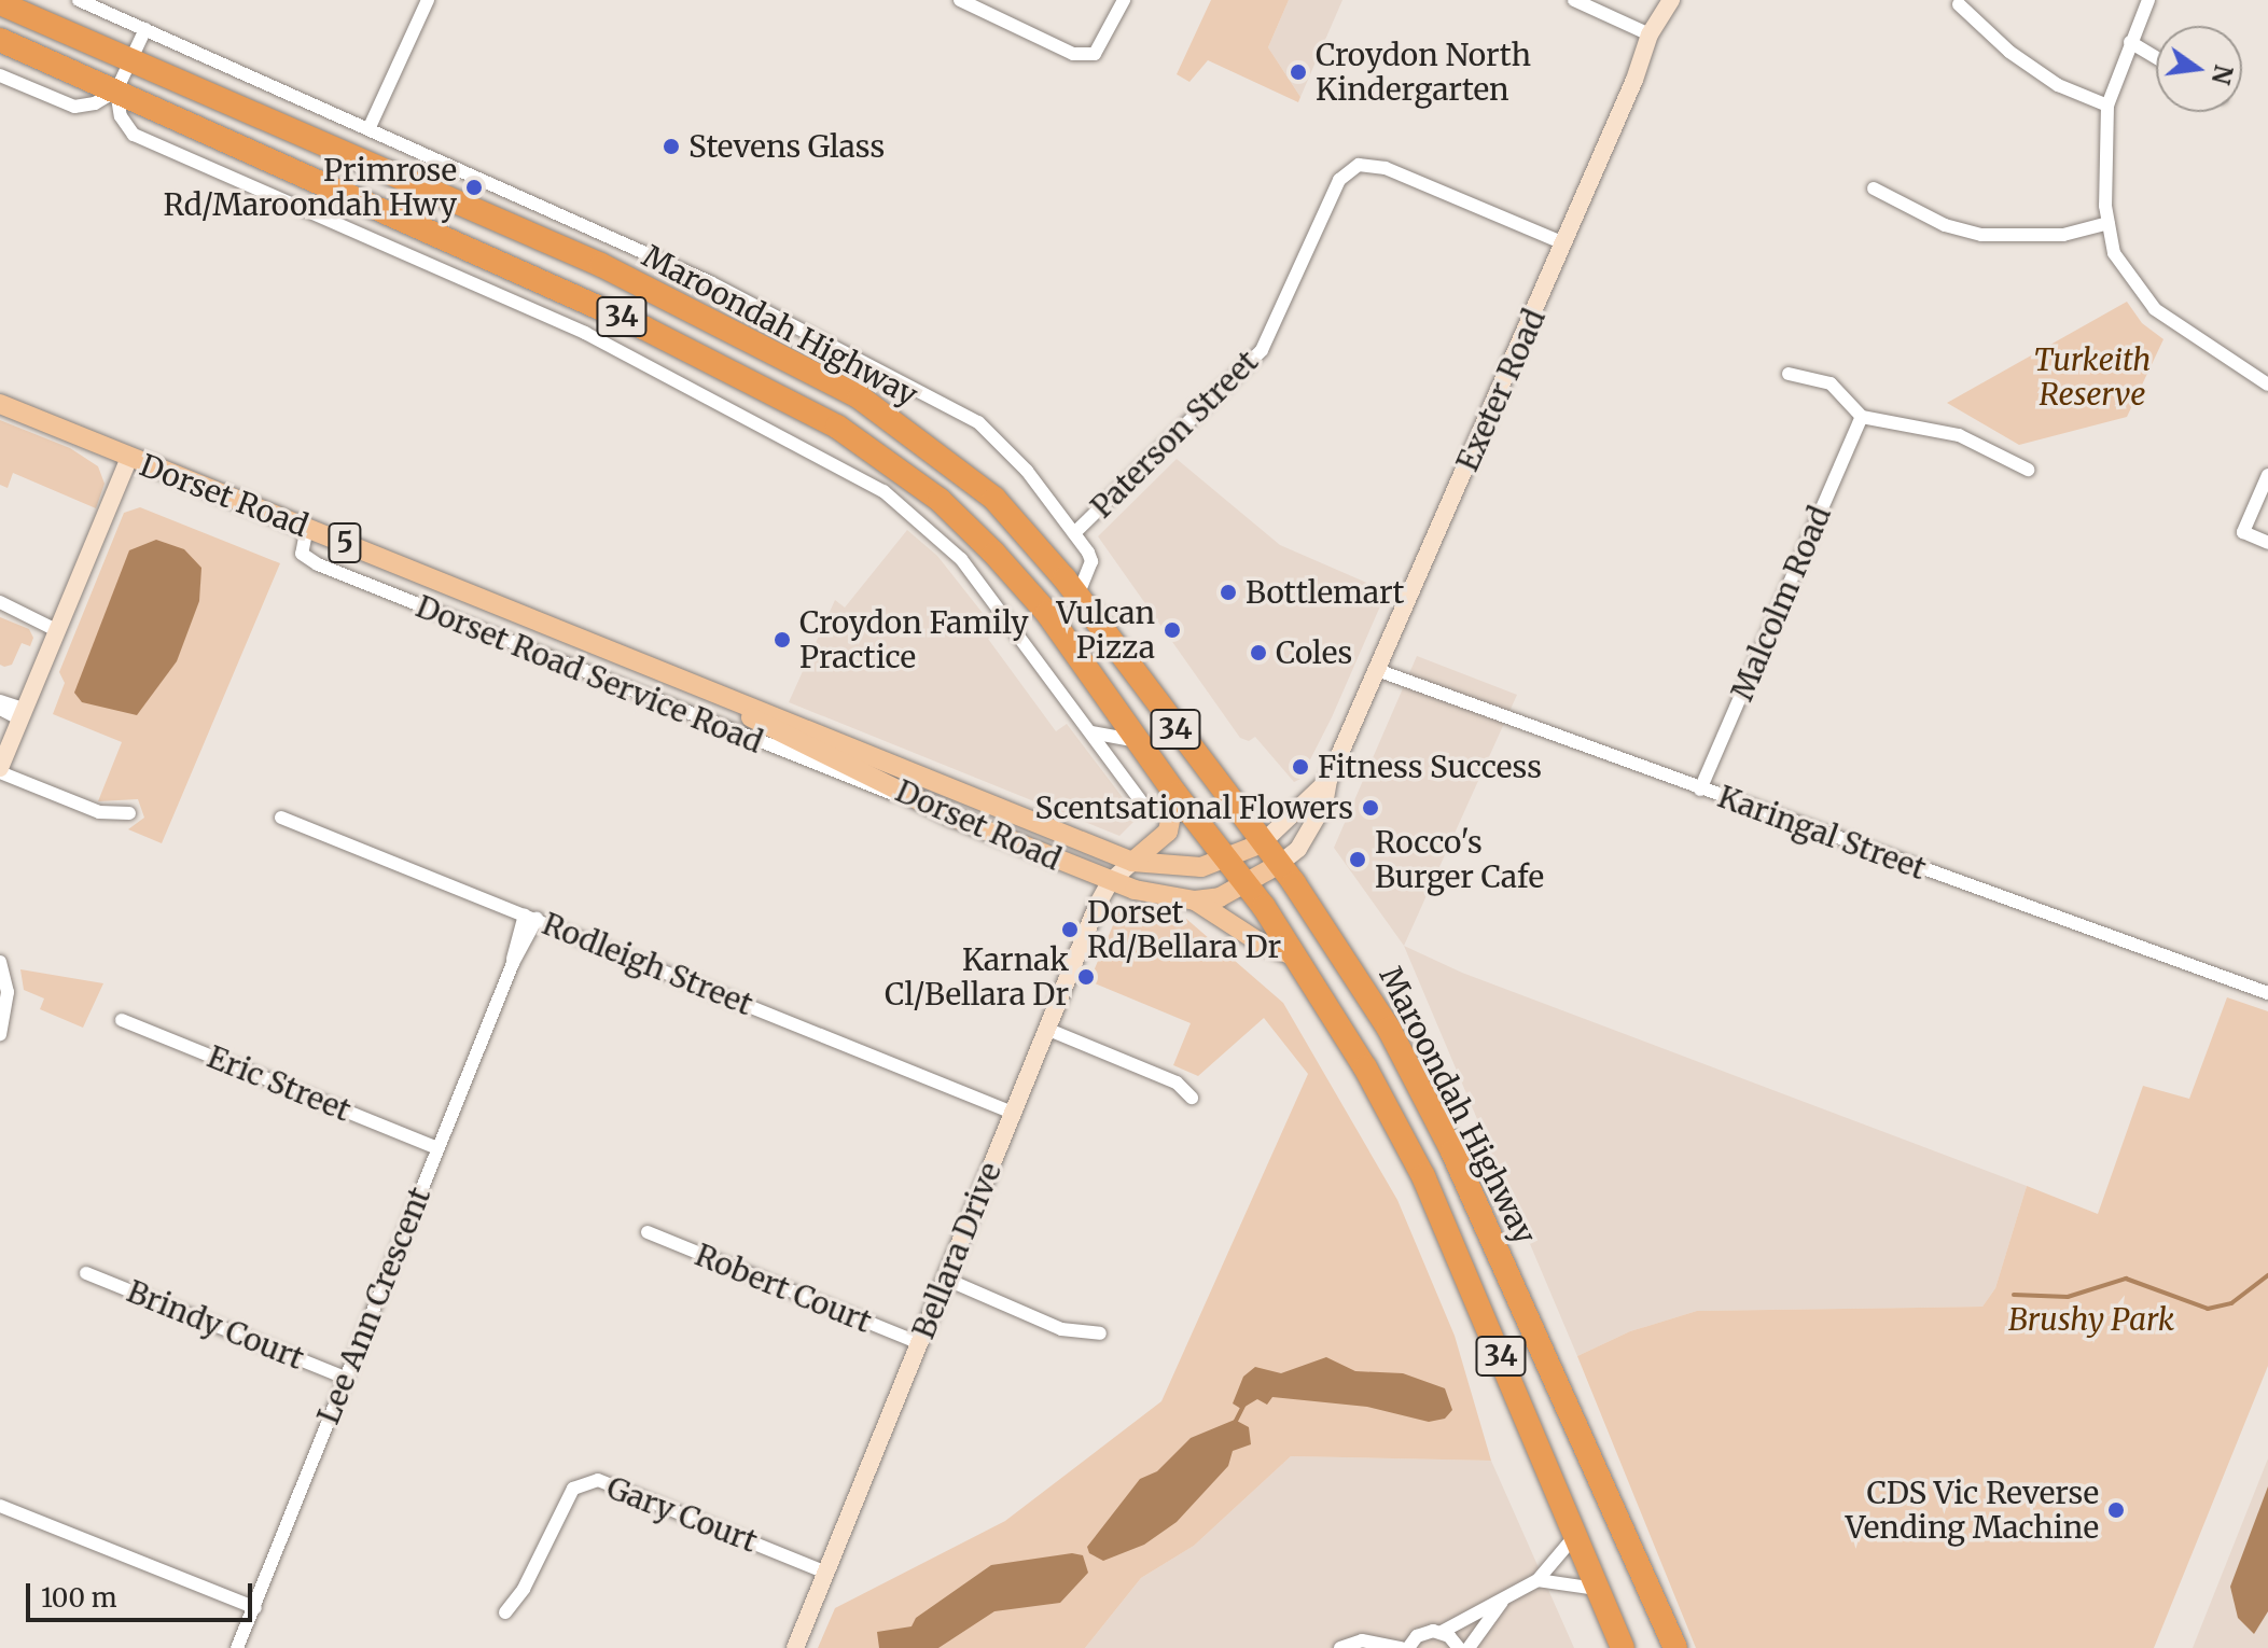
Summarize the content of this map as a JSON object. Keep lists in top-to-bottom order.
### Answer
{
  "streets": {
    "highway": ["34", "Maroondah Highway"],
    "main road": [
      "Exeter Road",
      "Dorset Road",
      "5",
      "Bellara Drive"
    ],
    "street": [
      "Paterson Street",
      "Malcolm Road",
      "Dorset Road Service Road",
      "Karingal Street",
      "Rodleigh Street",
      "Eric Street",
      "Robert Court",
      "Lee Ann Crescent",
      "Brindy Court",
      "Gary Court"
    ]
  },
  "crossings": [
    ["Maroondah Highway", "Exeter Road"],
    ["Maroondah Highway", "Dorset Road"],
    ["Exeter Road", "Paterson Street"],
    ["Exeter Road", "Dorset Road"],
    ["Exeter Road", "Karingal Street"],
    ["Dorset Road", "Dorset Road Service Road"],
    ["Dorset Road", "Bellara Drive"],
    ["Malcolm Road", "Karingal Street"],
    ["Rodleigh Street", "Bellara Drive"],
    ["Rodleigh Street", "Lee Ann Crescent"],
    ["Eric Street", "Lee Ann Crescent"],
    ["Bellara Drive", "Robert Court"],
    ["Bellara Drive", "Gary Court"],
    ["Lee Ann Crescent", "Brindy Court"]
  ],
  "parks": ["Turkeith Reserve", "Brushy Park"],
  "places": [
    "Croydon North Kindergarten",
    "Stevens Glass",
    "Primrose Rd/Maroondah Hwy",
    "Bottlemart",
    "Vulcan Pizza",
    "Croydon Family Practice",
    "Coles",
    "Fitness Success",
    "Scentsational Flowers",
    "Rocco's Burger Cafe",
    "Dorset Rd/Bellara Dr",
    "Karnak Cl/Bellara Dr",
    "CDS Vic Reverse Vending Machine"
  ],
  "scale_bar": "100 m",
  "north": "right"
}
